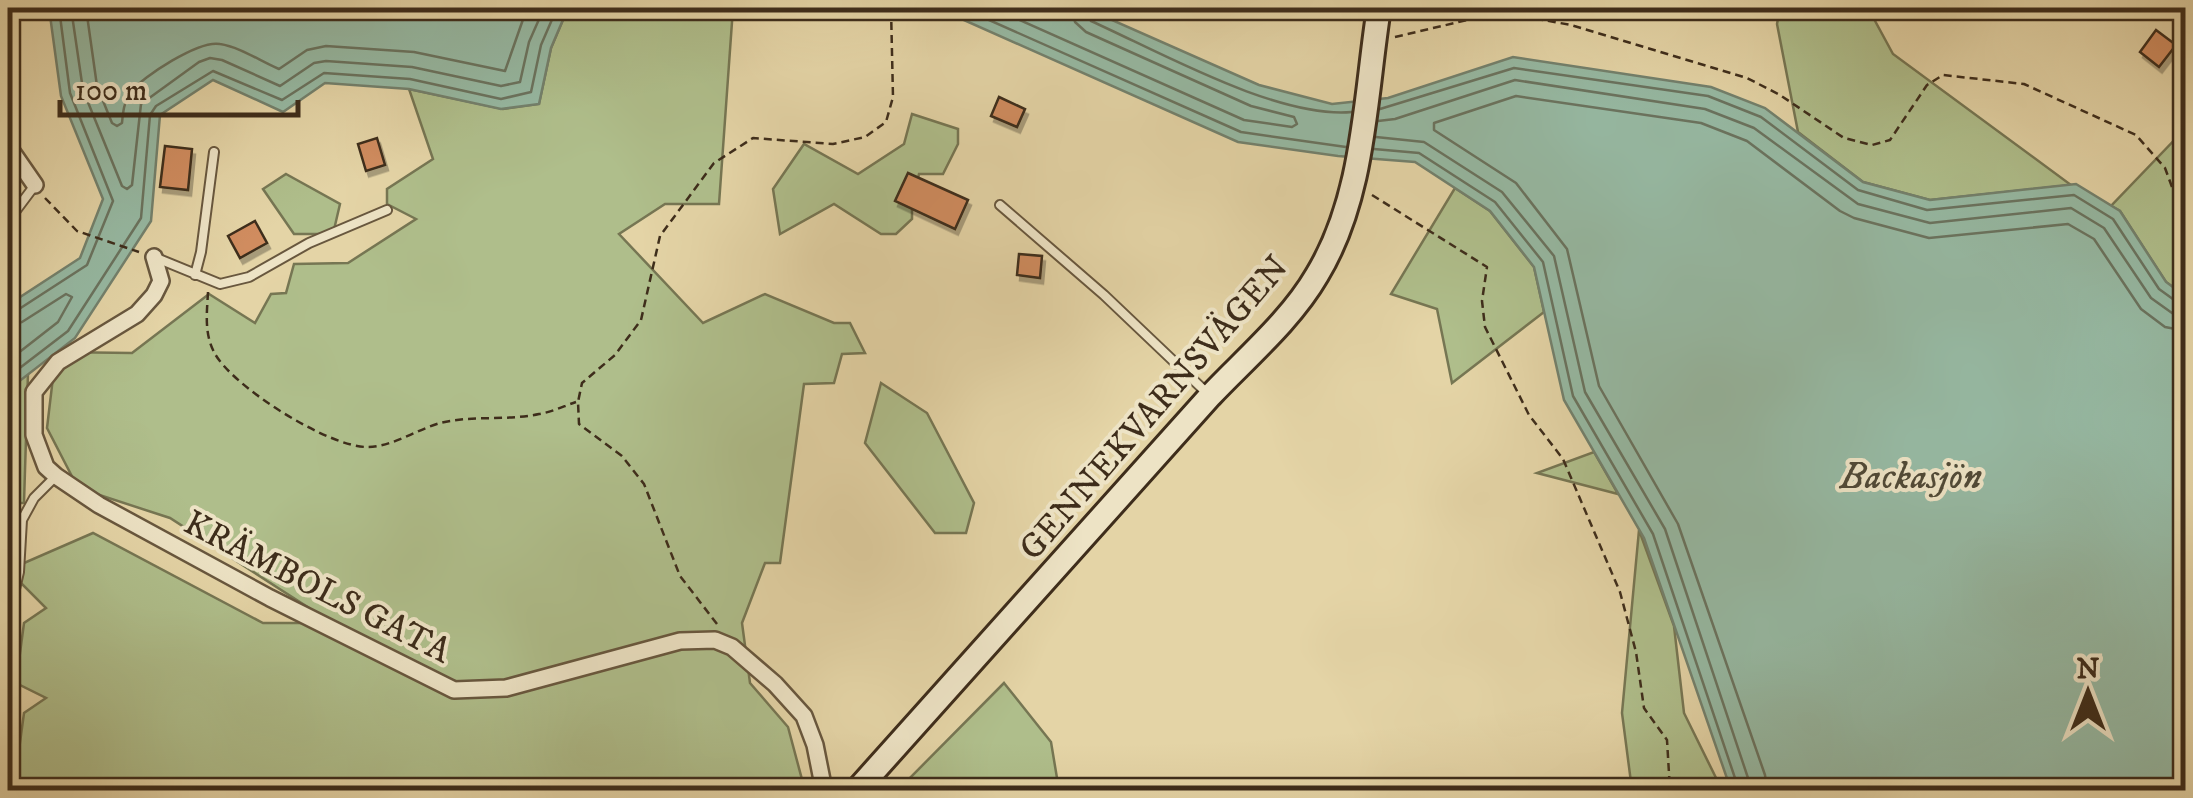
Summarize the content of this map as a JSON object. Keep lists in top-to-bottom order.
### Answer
{
  "streets": {
    "street": ["GENNEKVARNSVÄGEN", "KRÄMBOLS GATA"]
  },
  "water": ["Backasjön"],
  "scale_bar": "100 m",
  "north": "top"
}
